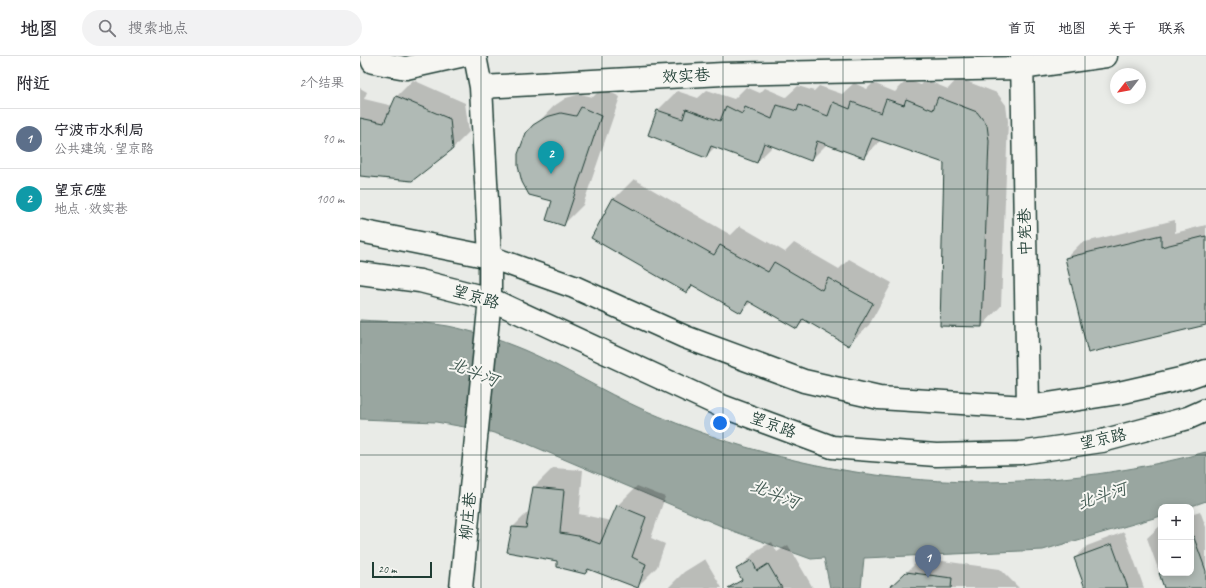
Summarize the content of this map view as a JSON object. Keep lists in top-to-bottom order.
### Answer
{
  "streets": {
    "main road": [
      "效实巷",
      "中宪巷",
      "望京路",
      "柳庄巷"
    ]
  },
  "crossings": [
    ["效实巷", "中宪巷"],
    ["效实巷", "柳庄巷"],
    ["望京路", "柳庄巷"]
  ],
  "water": ["北斗河"],
  "scale_bar": "20 m",
  "north": "bottom left",
  "page": {
    "header": "地图",
    "search": "搜索地点",
    "nav": [
      "首页",
      "地图",
      "关于",
      "联系"
    ],
    "heading": ["附近", "2个结果"],
    "list": [
      {
        "mark": "1",
        "name": "宁波市水利局",
        "note": "公共建筑 · 望京路",
        "value": "90 m"
      },
      {
        "mark": "2",
        "name": "望京E座",
        "note": "地点 · 效实巷",
        "value": "100 m"
      }
    ],
    "pins": ["2", "1"],
    "map_buttons": ["+", "−"],
    "scale": "20 m"
  }
}
